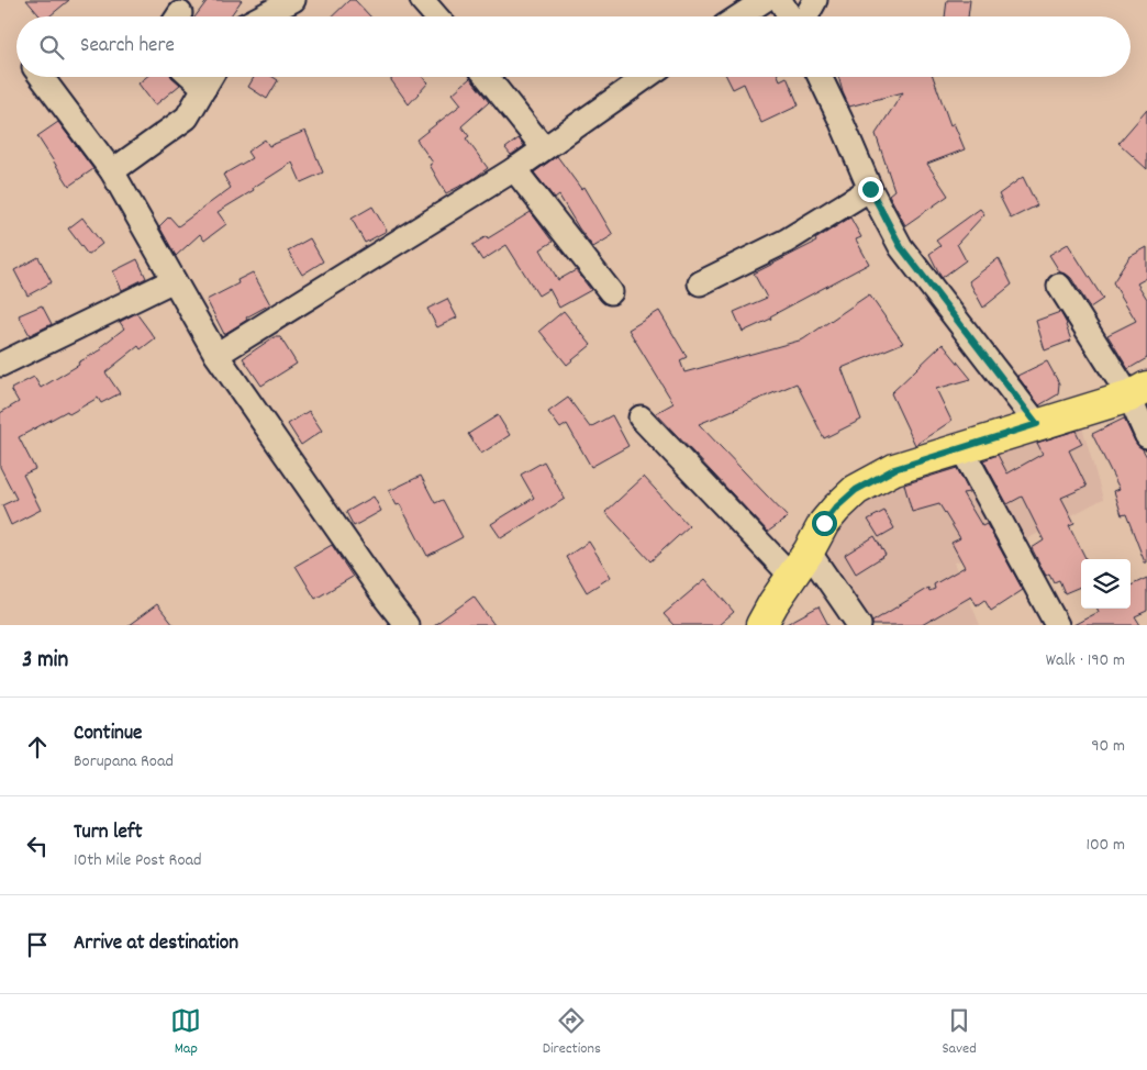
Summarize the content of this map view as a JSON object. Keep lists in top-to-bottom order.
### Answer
{
  "page": {
    "search": "Search here",
    "heading": ["3 min", "Walk · 190 m"],
    "list": [
      ["Continue", "Borupana Road", "90 m"],
      ["Turn left", "10th Mile Post Road", "100 m"],
      "Arrive at destination"
    ],
    "nav": ["Map", "Directions", "Saved"]
  }
}
